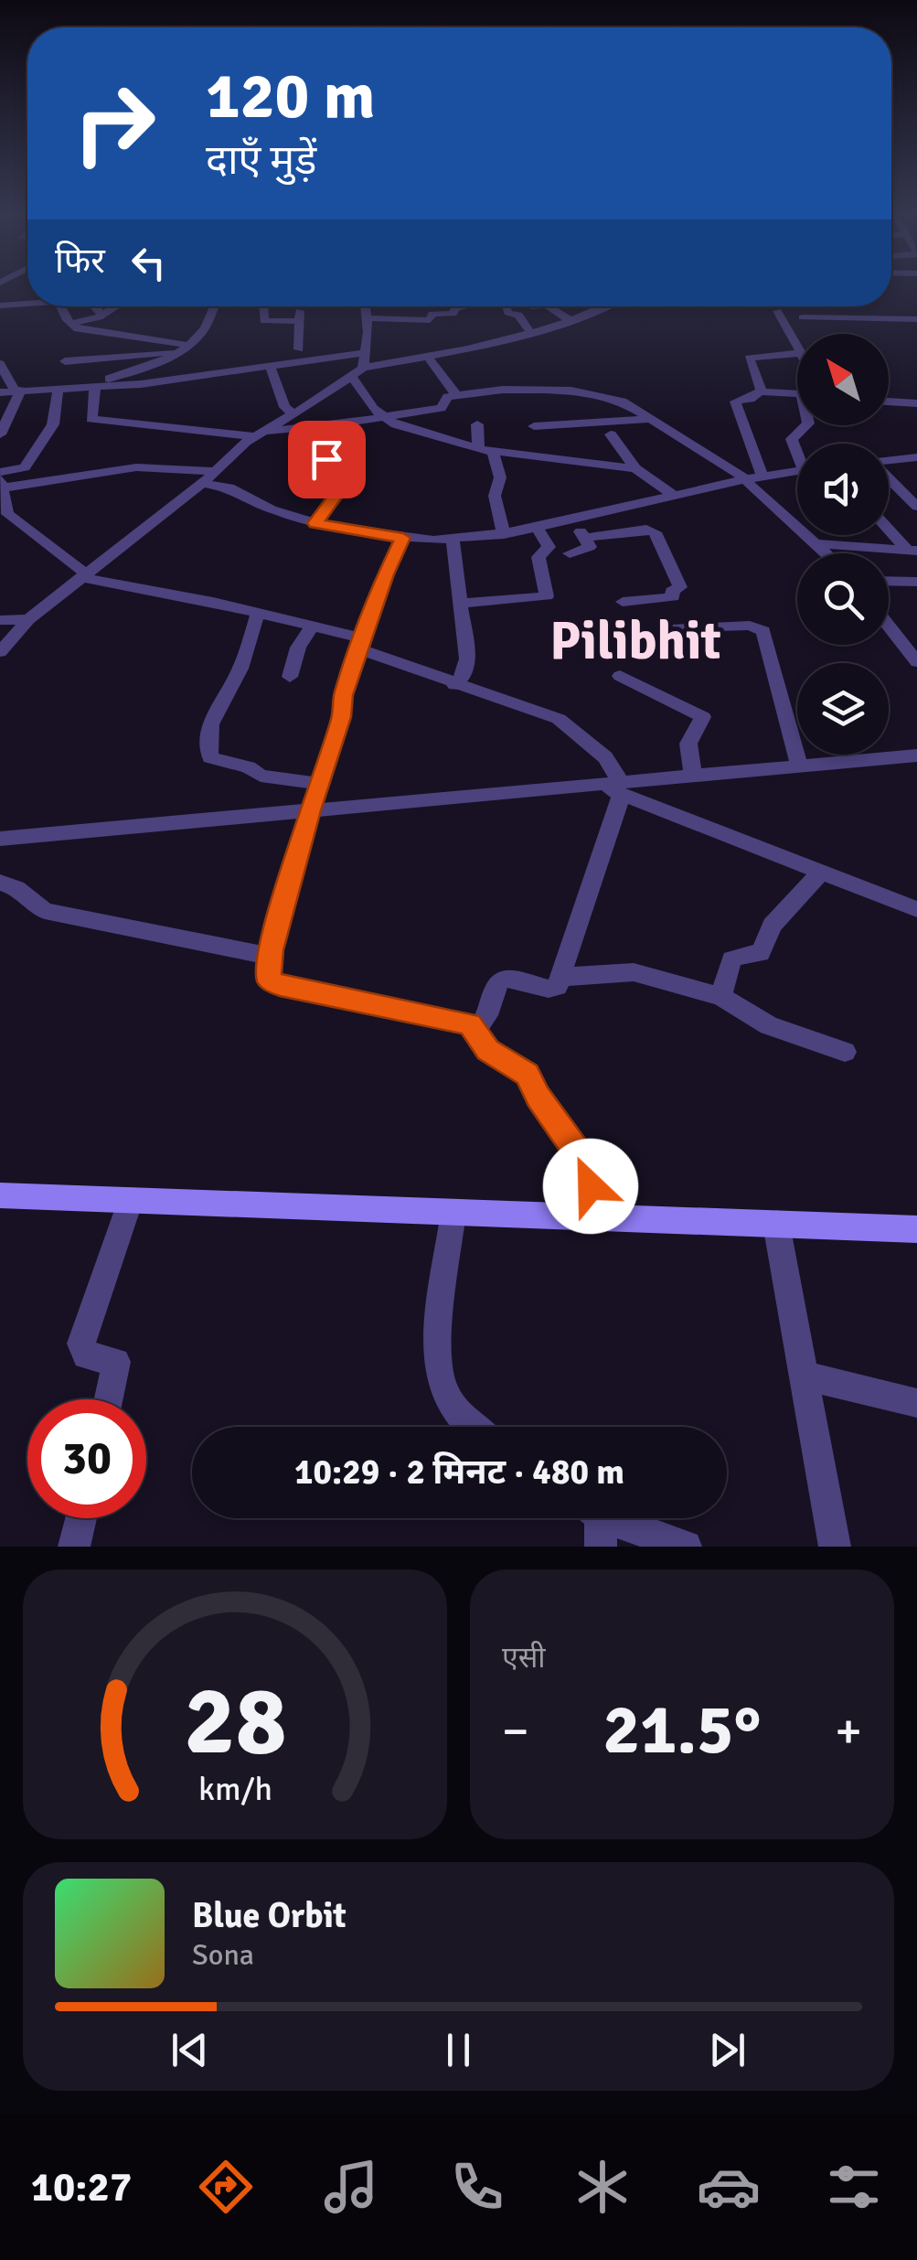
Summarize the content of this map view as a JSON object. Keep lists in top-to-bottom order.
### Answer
{
  "districts": ["Pilibhit"],
  "north": "top left",
  "page": {
    "turn": ["120 m", "दाएँ मुड़ें"],
    "then": "फिर",
    "limit": "30",
    "trip": "10:29 · 2 मिनट · 480 m",
    "tile": "एसी",
    "heat": ["−", "21.5°", "+"],
    "song": ["Blue Orbit", "Sona"],
    "tabs": "10:27",
    "gauge": ["28", "km/h"]
  }
}
